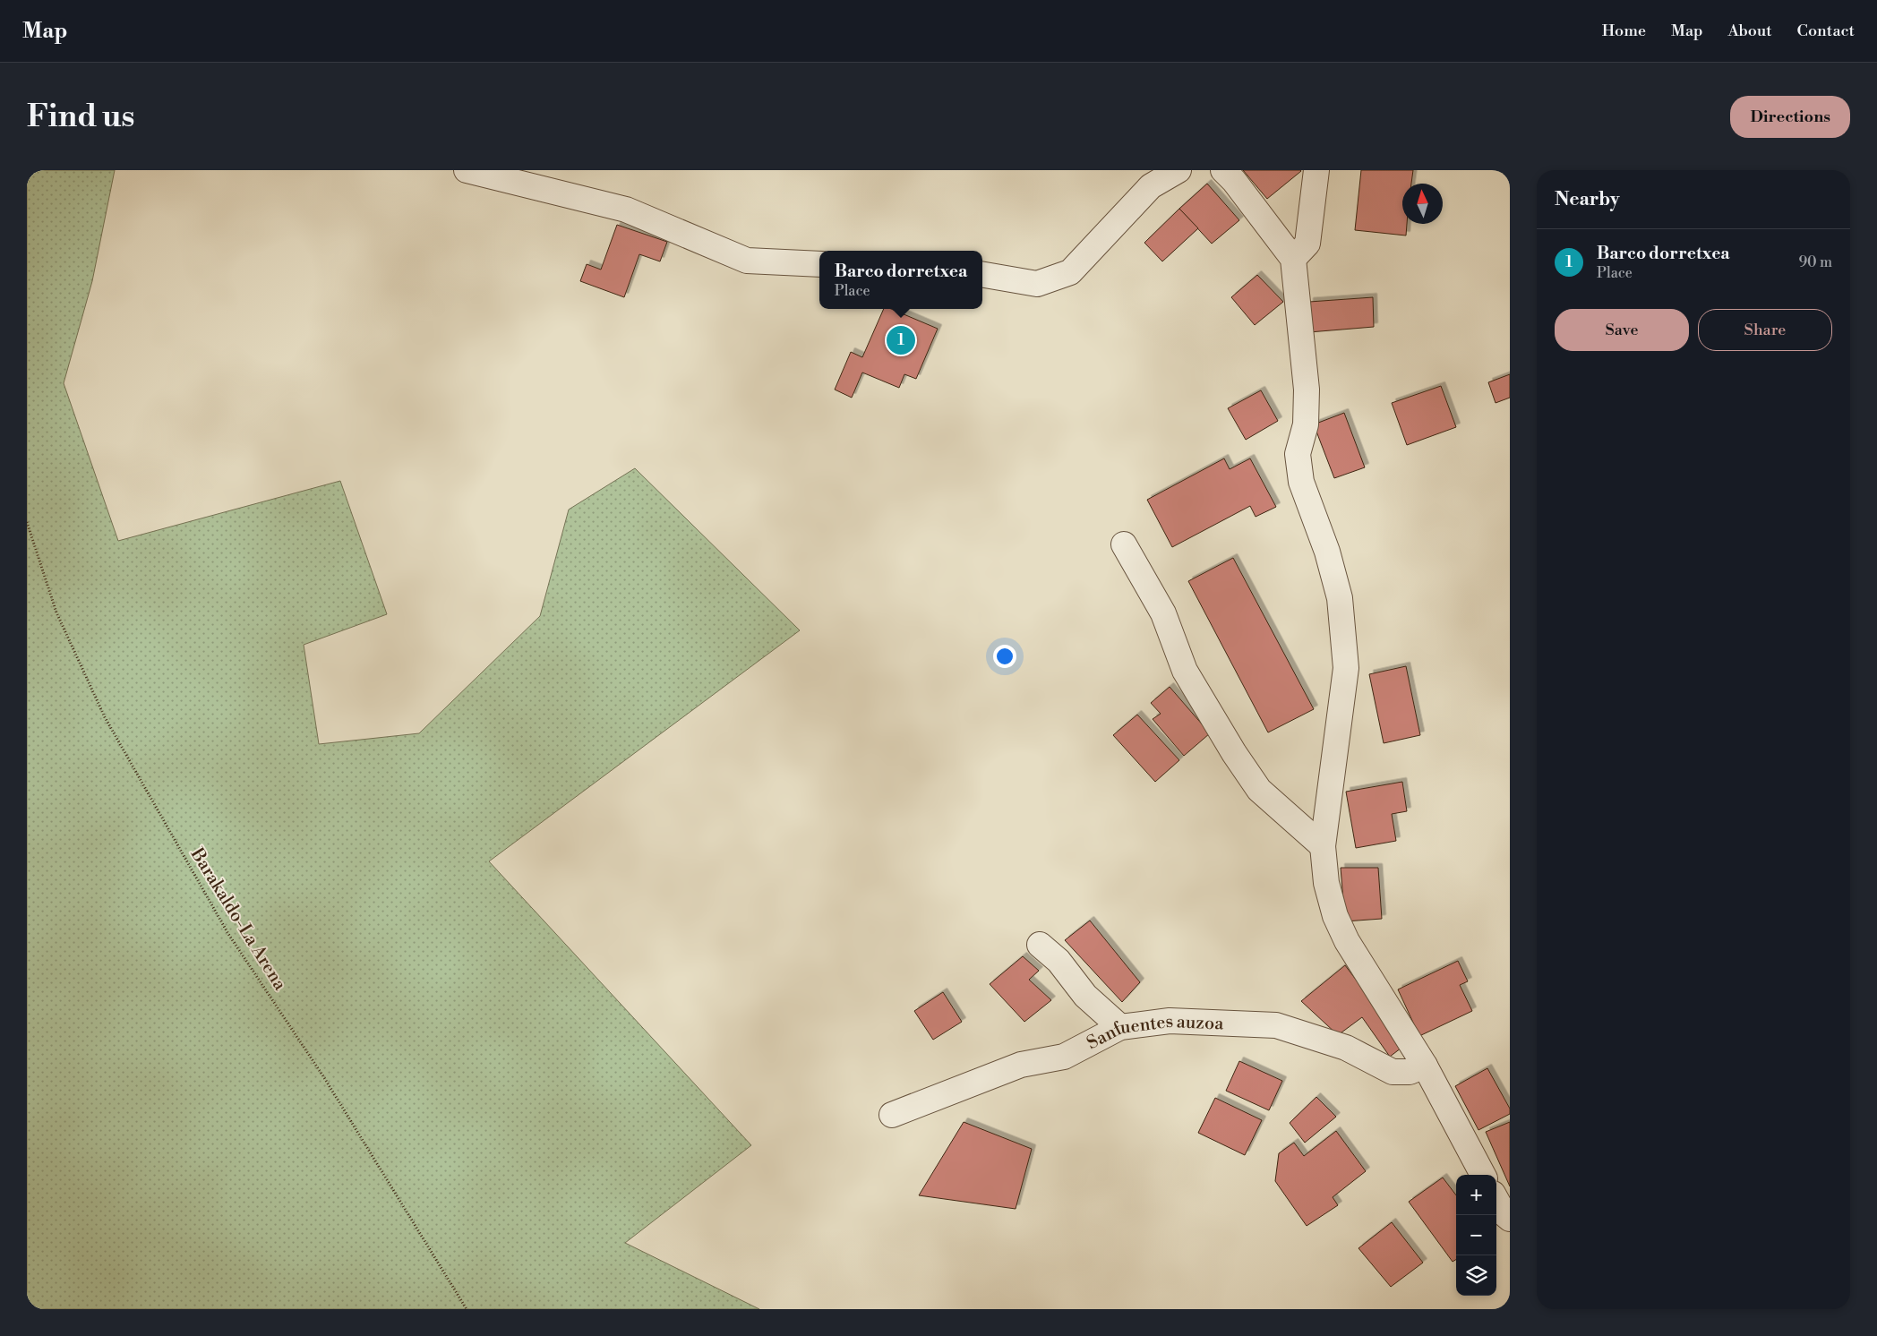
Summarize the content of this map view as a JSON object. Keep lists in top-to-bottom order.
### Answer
{
  "streets": {
    "street": ["Sanfuentes auzoa"],
    "path": ["Barakaldo-La Arena"]
  },
  "north": "top",
  "page": {
    "header": "Map",
    "nav": [
      "Home",
      "Map",
      "About",
      "Contact"
    ],
    "buttons": [
      "Directions",
      ["Save", "Share"]
    ],
    "title": "Find us",
    "heading": "Nearby",
    "list": [
      {
        "mark": "1",
        "name": "Barco dorretxea",
        "note": "Place",
        "value": "90 m"
      }
    ],
    "popup": ["Barco dorretxea", "Place"],
    "pins": "1",
    "map_buttons": ["+", "−"]
  }
}
